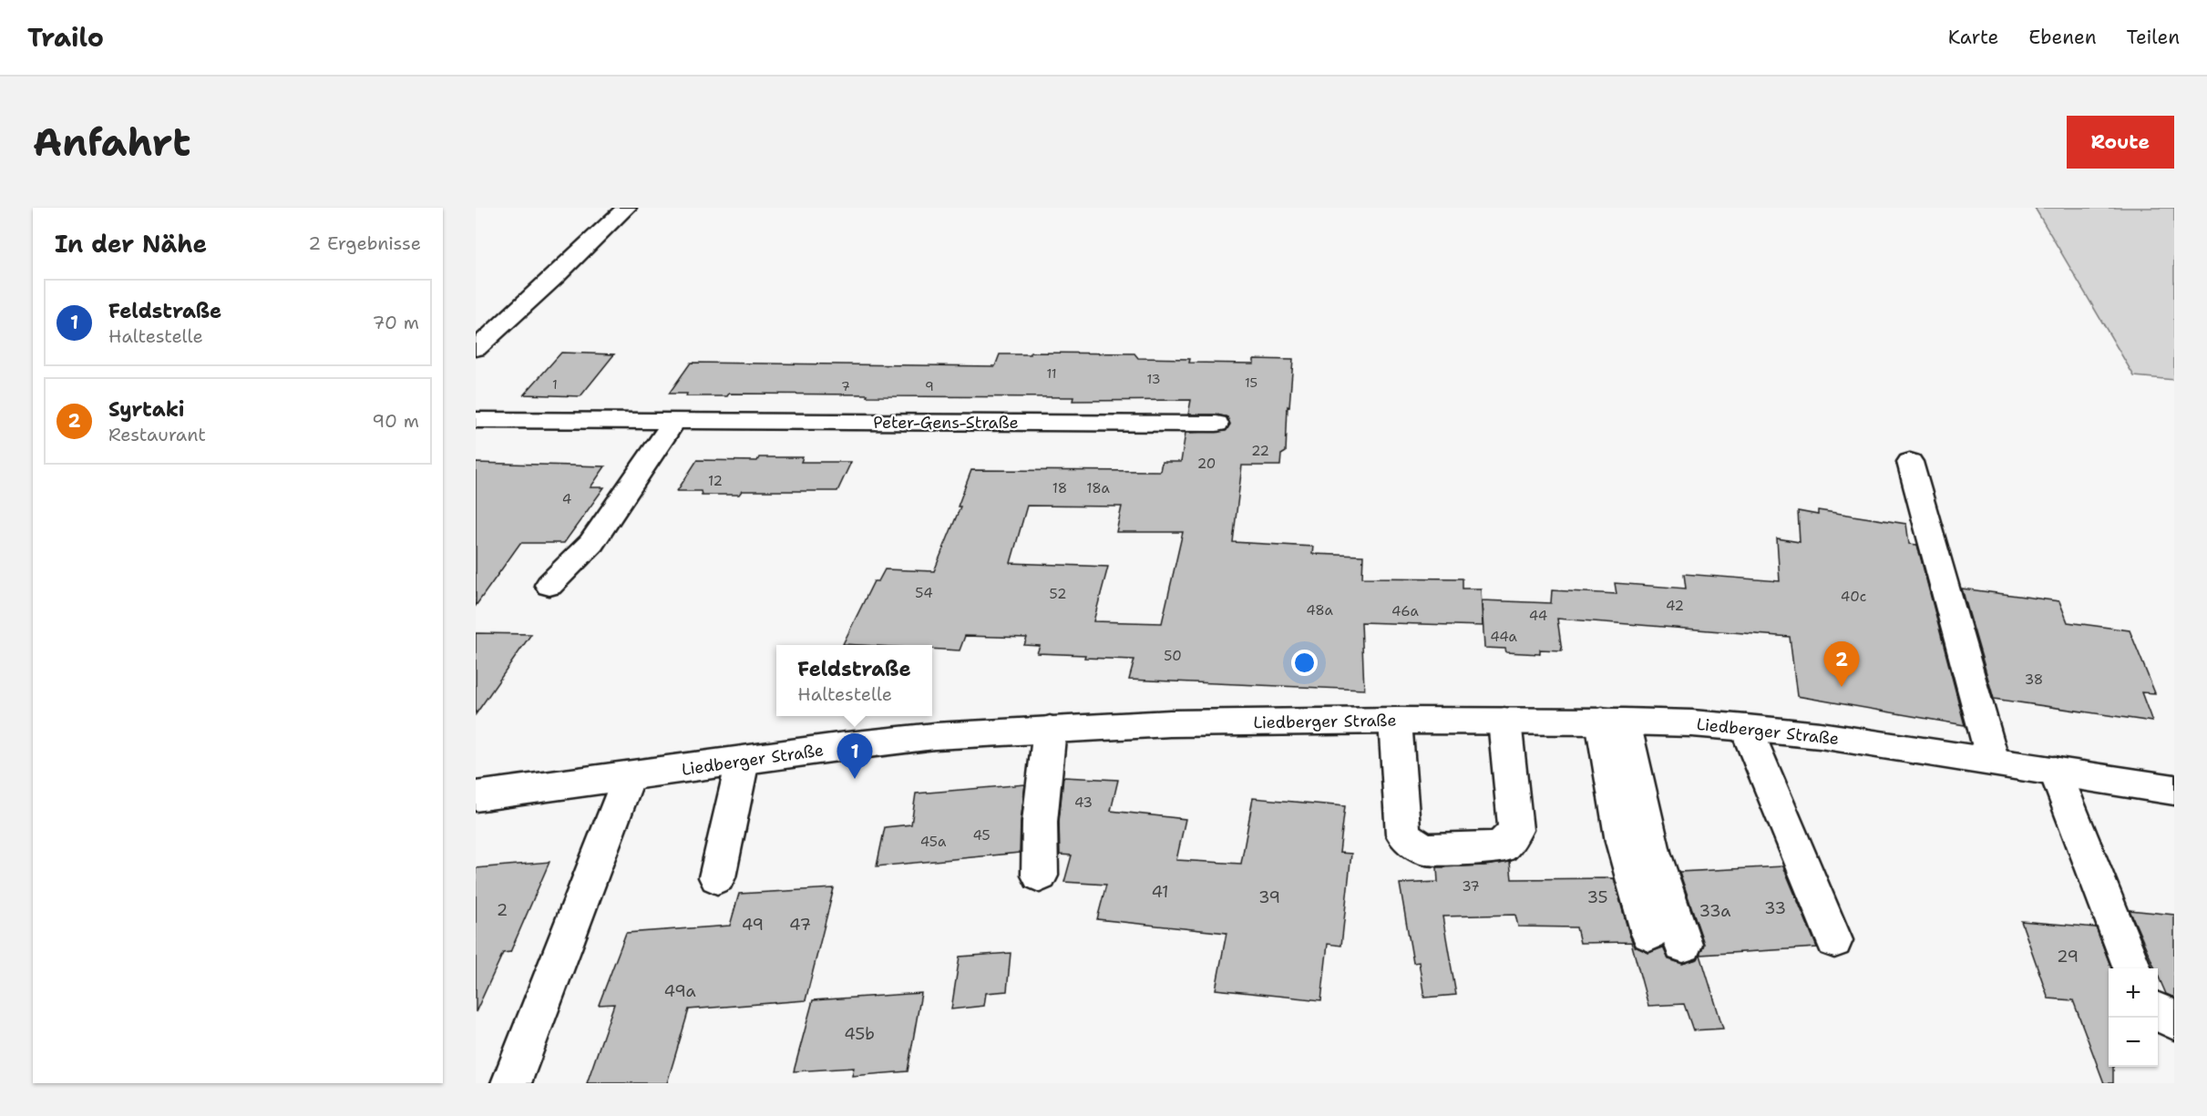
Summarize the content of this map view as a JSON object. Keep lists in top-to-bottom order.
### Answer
{
  "streets": {
    "main road": ["Peter-Gens-Straße", "Liedberger Straße"]
  },
  "house_numbers": [
    "11",
    "13",
    "15",
    "1",
    "7",
    "9",
    "22",
    "20",
    "12",
    "18",
    "18a",
    "4",
    "54",
    "52",
    "40c",
    "42",
    "48a",
    "46a",
    "44",
    "44a",
    "50",
    "38",
    "43",
    "45",
    "45a",
    "37",
    "41",
    "39",
    "35",
    "33",
    "2",
    "33a",
    "49",
    "47",
    "29",
    "49a",
    "45b"
  ],
  "page": {
    "header": "Trailo",
    "nav": ["Karte", "Ebenen", "Teilen"],
    "buttons": "Route",
    "title": "Anfahrt",
    "heading": ["In der Nähe", "2 Ergebnisse"],
    "list": [
      {
        "mark": "1",
        "name": "Feldstraße",
        "note": "Haltestelle",
        "value": "70 m"
      },
      {
        "mark": "2",
        "name": "Syrtaki",
        "note": "Restaurant",
        "value": "90 m"
      }
    ],
    "pins": ["2", "1"],
    "popup": ["Feldstraße", "Haltestelle"],
    "map_buttons": ["+", "−"]
  }
}
